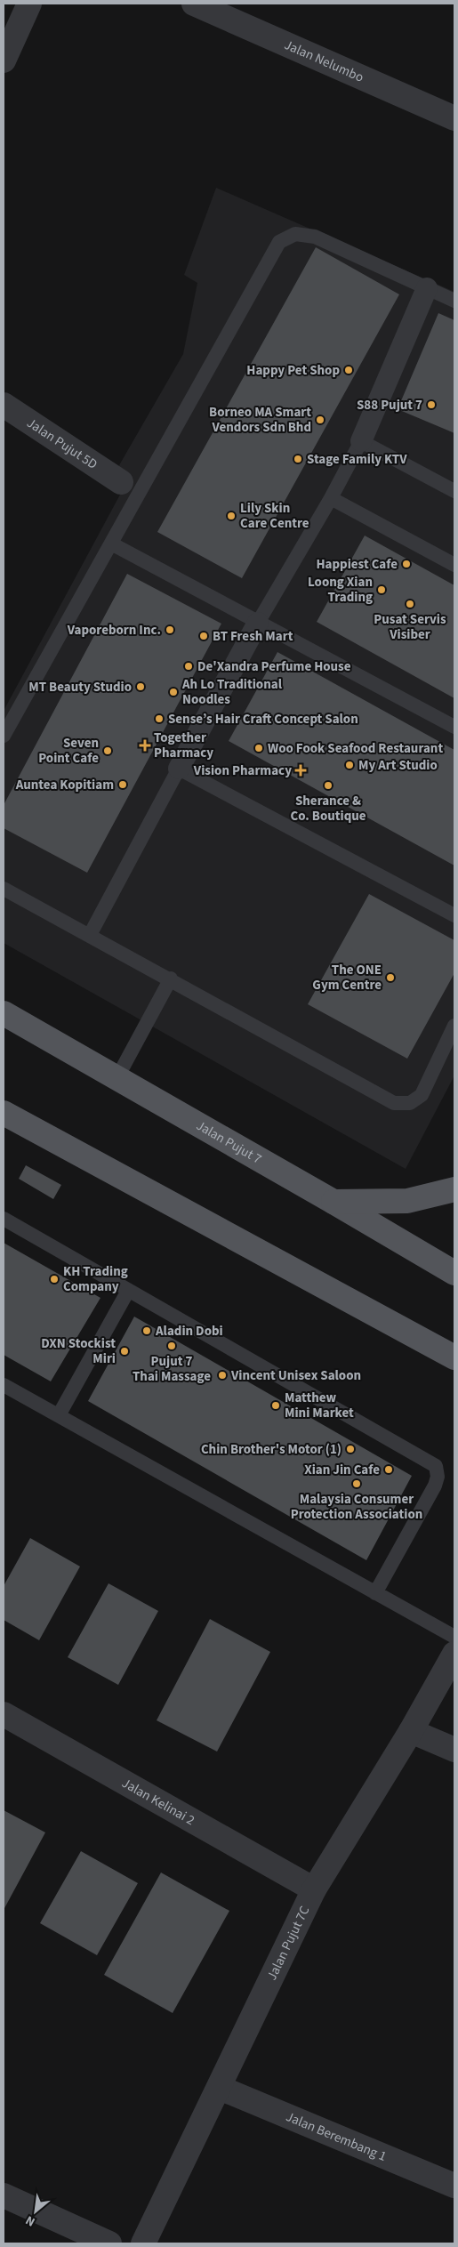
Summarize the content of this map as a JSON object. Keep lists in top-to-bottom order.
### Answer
{
  "streets": {
    "main road": ["Jalan Pujut 7"],
    "street": [
      "Jalan Nelumbo",
      "Jalan Pujut 5D",
      "Jalan Kelinai 2",
      "Jalan Pujut 7C",
      "Jalan Berembang 1"
    ]
  },
  "crossings": [
    ["Jalan Kelinai 2", "Jalan Pujut 7C"],
    ["Jalan Pujut 7C", "Jalan Berembang 1"]
  ],
  "places": {
    "other": [
      "Happy Pet Shop",
      "S88 Pujut 7",
      "Borneo MA Smart Vendors Sdn Bhd",
      "Stage Family KTV",
      "Lily Skin Care Centre",
      "Happiest Cafe",
      "Loong Xian Trading",
      "Pusat Servis Visiber",
      "Vaporeborn Inc.",
      "BT Fresh Mart",
      "De'Xandra Perfume House",
      "MT Beauty Studio",
      "Ah Lo Traditional Noodles",
      "Sense’s Hair Craft Concept Salon",
      "Woo Fook Seafood Restaurant",
      "Seven Point Cafe",
      "My Art Studio",
      "Auntea Kopitiam",
      "Sherance & Co. Boutique",
      "The ONE Gym Centre",
      "KH Trading Company",
      "Aladin Dobi",
      "Pujut 7 Thai Massage",
      "DXN Stockist Miri",
      "Vincent Unisex Saloon",
      "Matthew Mini Market",
      "Chin Brother's Motor (1)",
      "Xian Jin Cafe",
      "Malaysia Consumer Protection Association"
    ],
    "health": ["Together Pharmacy", "Vision Pharmacy"]
  },
  "north": "bottom left"
}
